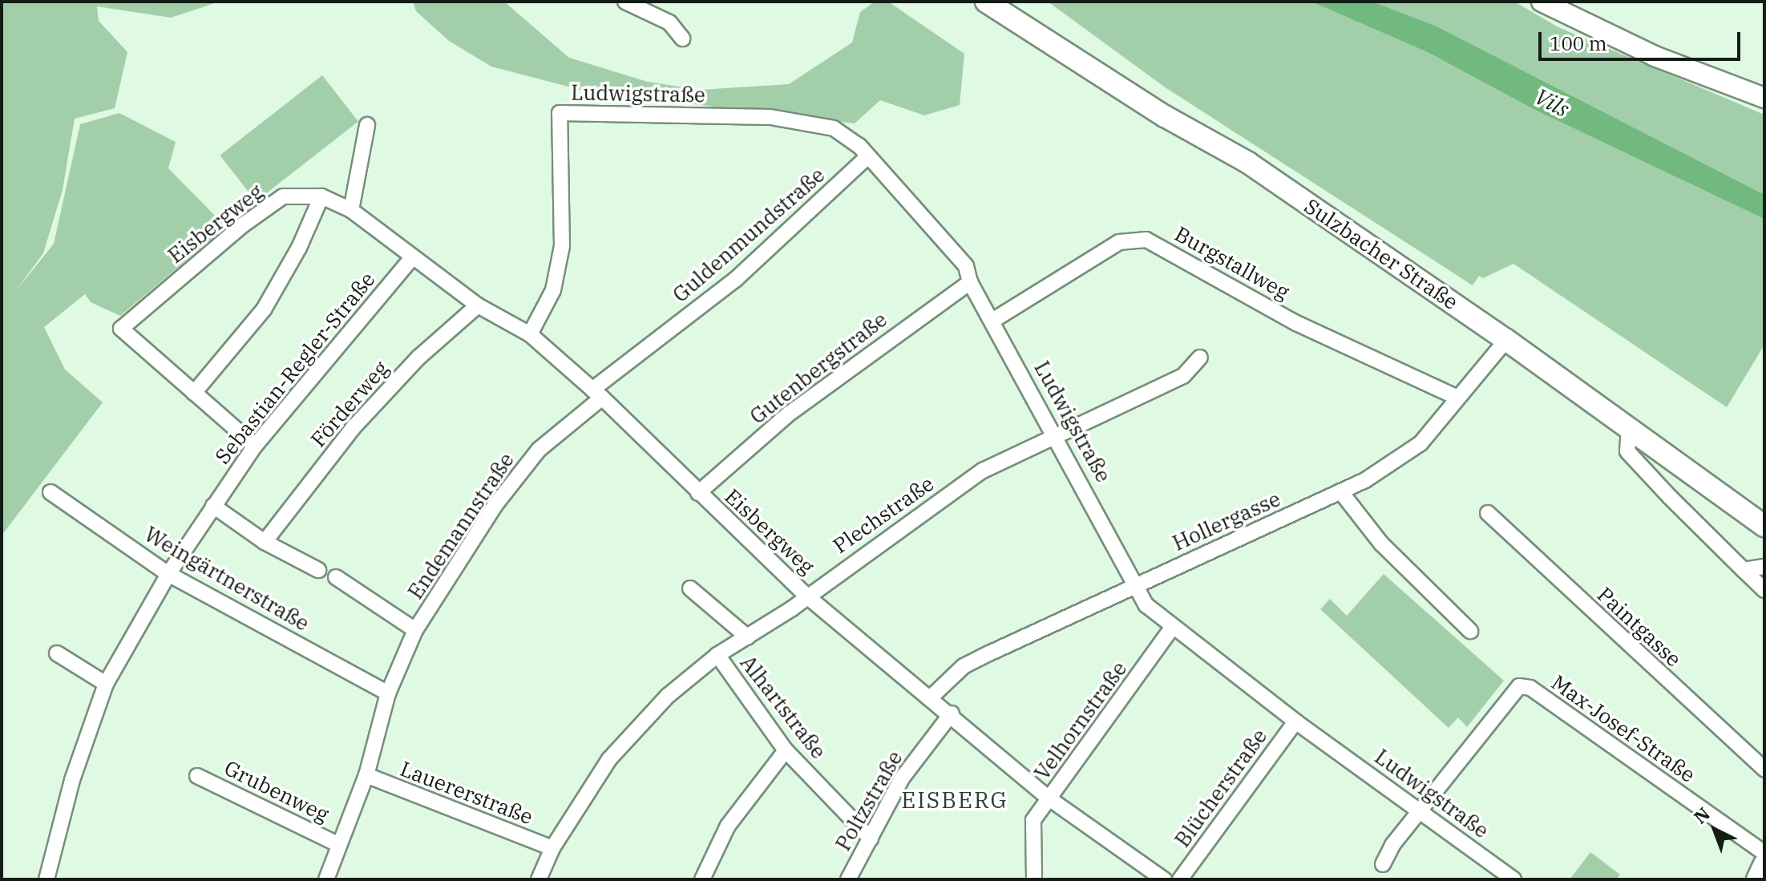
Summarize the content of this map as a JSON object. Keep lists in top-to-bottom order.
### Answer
{
  "streets": {
    "main road": ["Sulzbacher Straße"],
    "street": [
      "Ludwigstraße",
      "Eisbergweg",
      "Guldenmundstraße",
      "Burgstallweg",
      "Sebastian-Regler-Straße",
      "Gutenbergstraße",
      "Förderweg",
      "Plechstraße",
      "Hollergasse",
      "Endemannstraße",
      "Weingärtnerstraße",
      "Paintgasse",
      "Alhartstraße",
      "Velhornstraße",
      "Max-Josef-Straße",
      "Blücherstraße",
      "Grubenweg",
      "Lauererstraße",
      "Poltzstraße"
    ]
  },
  "crossings": [
    ["Ludwigstraße", "Eisbergweg"],
    ["Ludwigstraße", "Guldenmundstraße"],
    ["Ludwigstraße", "Burgstallweg"],
    ["Ludwigstraße", "Gutenbergstraße"],
    ["Ludwigstraße", "Plechstraße"],
    ["Ludwigstraße", "Hollergasse"],
    ["Ludwigstraße", "Velhornstraße"],
    ["Ludwigstraße", "Max-Josef-Straße"],
    ["Ludwigstraße", "Blücherstraße"],
    ["Eisbergweg", "Guldenmundstraße"],
    ["Eisbergweg", "Sebastian-Regler-Straße"],
    ["Eisbergweg", "Gutenbergstraße"],
    ["Eisbergweg", "Förderweg"],
    ["Eisbergweg", "Plechstraße"],
    ["Eisbergweg", "Hollergasse"],
    ["Eisbergweg", "Endemannstraße"],
    ["Eisbergweg", "Velhornstraße"],
    ["Eisbergweg", "Poltzstraße"],
    ["Guldenmundstraße", "Endemannstraße"],
    ["Sulzbacher Straße", "Hollergasse"],
    ["Burgstallweg", "Hollergasse"],
    ["Sebastian-Regler-Straße", "Weingärtnerstraße"],
    ["Plechstraße", "Alhartstraße"],
    ["Plechstraße", "Lauererstraße"],
    ["Endemannstraße", "Weingärtnerstraße"],
    ["Endemannstraße", "Grubenweg"],
    ["Endemannstraße", "Lauererstraße"],
    ["Alhartstraße", "Poltzstraße"]
  ],
  "districts": ["EISBERG"],
  "water": ["Vils"],
  "scale_bar": "100 m",
  "north": "top left"
}
